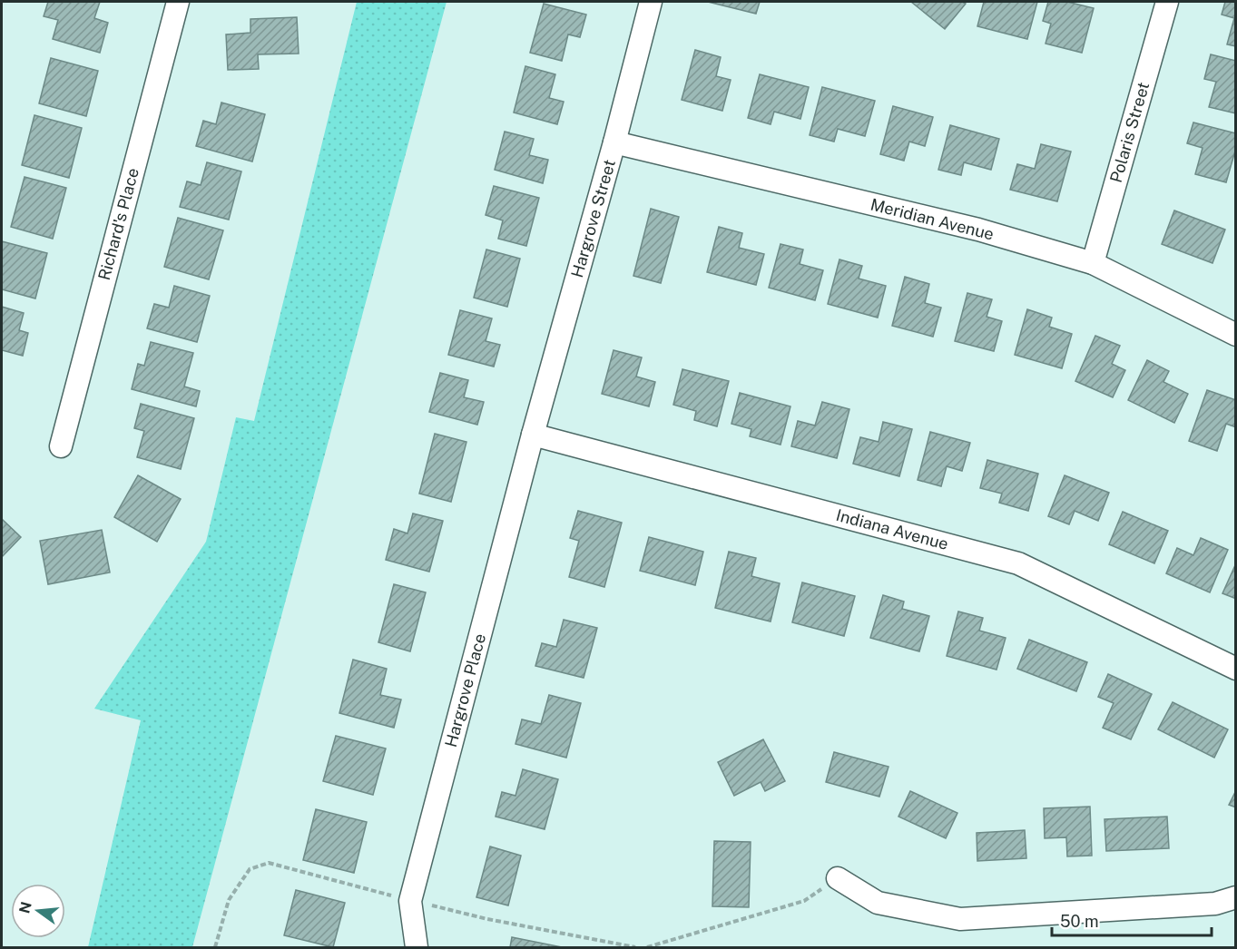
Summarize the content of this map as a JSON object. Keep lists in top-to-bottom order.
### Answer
{
  "streets": {
    "street": [
      "Polaris Street",
      "Hargrove Street",
      "Meridian Avenue",
      "Richard's Place",
      "Indiana Avenue",
      "Hargrove Place"
    ]
  },
  "crossings": [
    ["Polaris Street", "Meridian Avenue"],
    ["Hargrove Street", "Meridian Avenue"],
    ["Hargrove Street", "Indiana Avenue"],
    ["Hargrove Street", "Hargrove Place"],
    ["Indiana Avenue", "Hargrove Place"]
  ],
  "scale_bar": "50 m",
  "north": "left"
}
